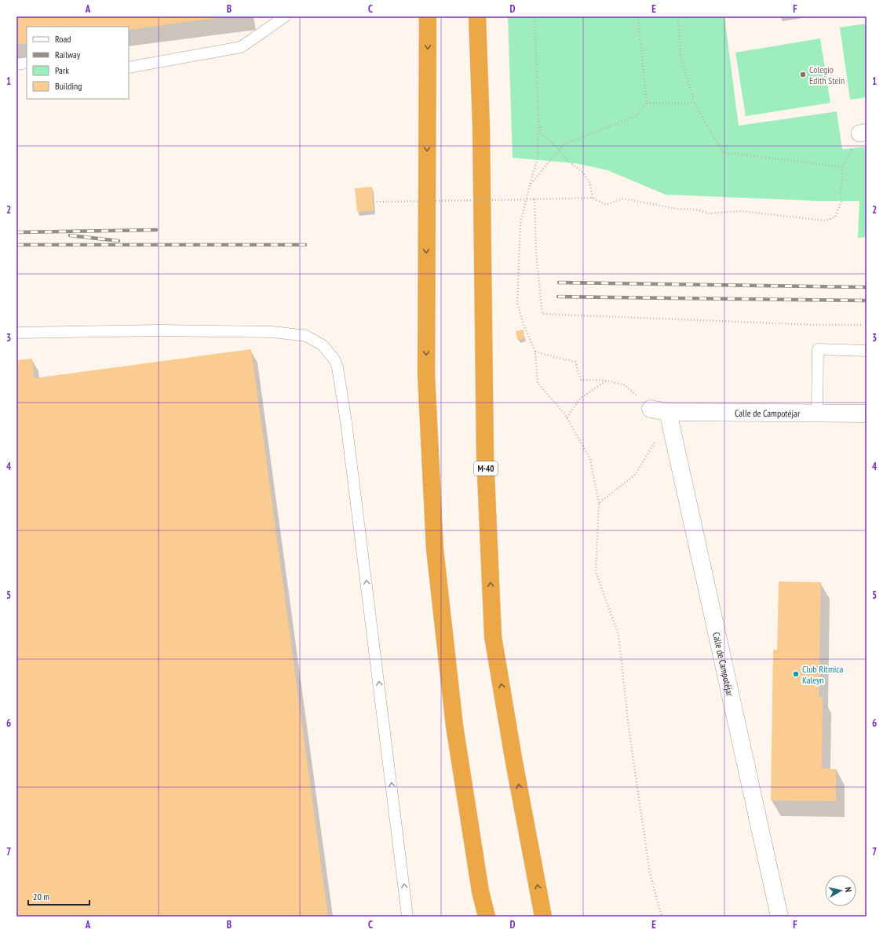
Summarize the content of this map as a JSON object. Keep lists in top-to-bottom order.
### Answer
{
  "streets": {
    "highway": ["M-40"],
    "street": ["Calle de Campotéjar"]
  },
  "places": ["Colegio Edith Stein", "Club Rítmica Kaleyn"],
  "legend": [
    "Road",
    "Railway",
    "Park",
    "Building"
  ],
  "scale_bar": "20 m",
  "north": "right",
  "grid": {
    "columns": [
      "A",
      "B",
      "C",
      "D",
      "E",
      "F"
    ],
    "rows": [
      "1",
      "2",
      "3",
      "4",
      "5",
      "6",
      "7"
    ]
  }
}
